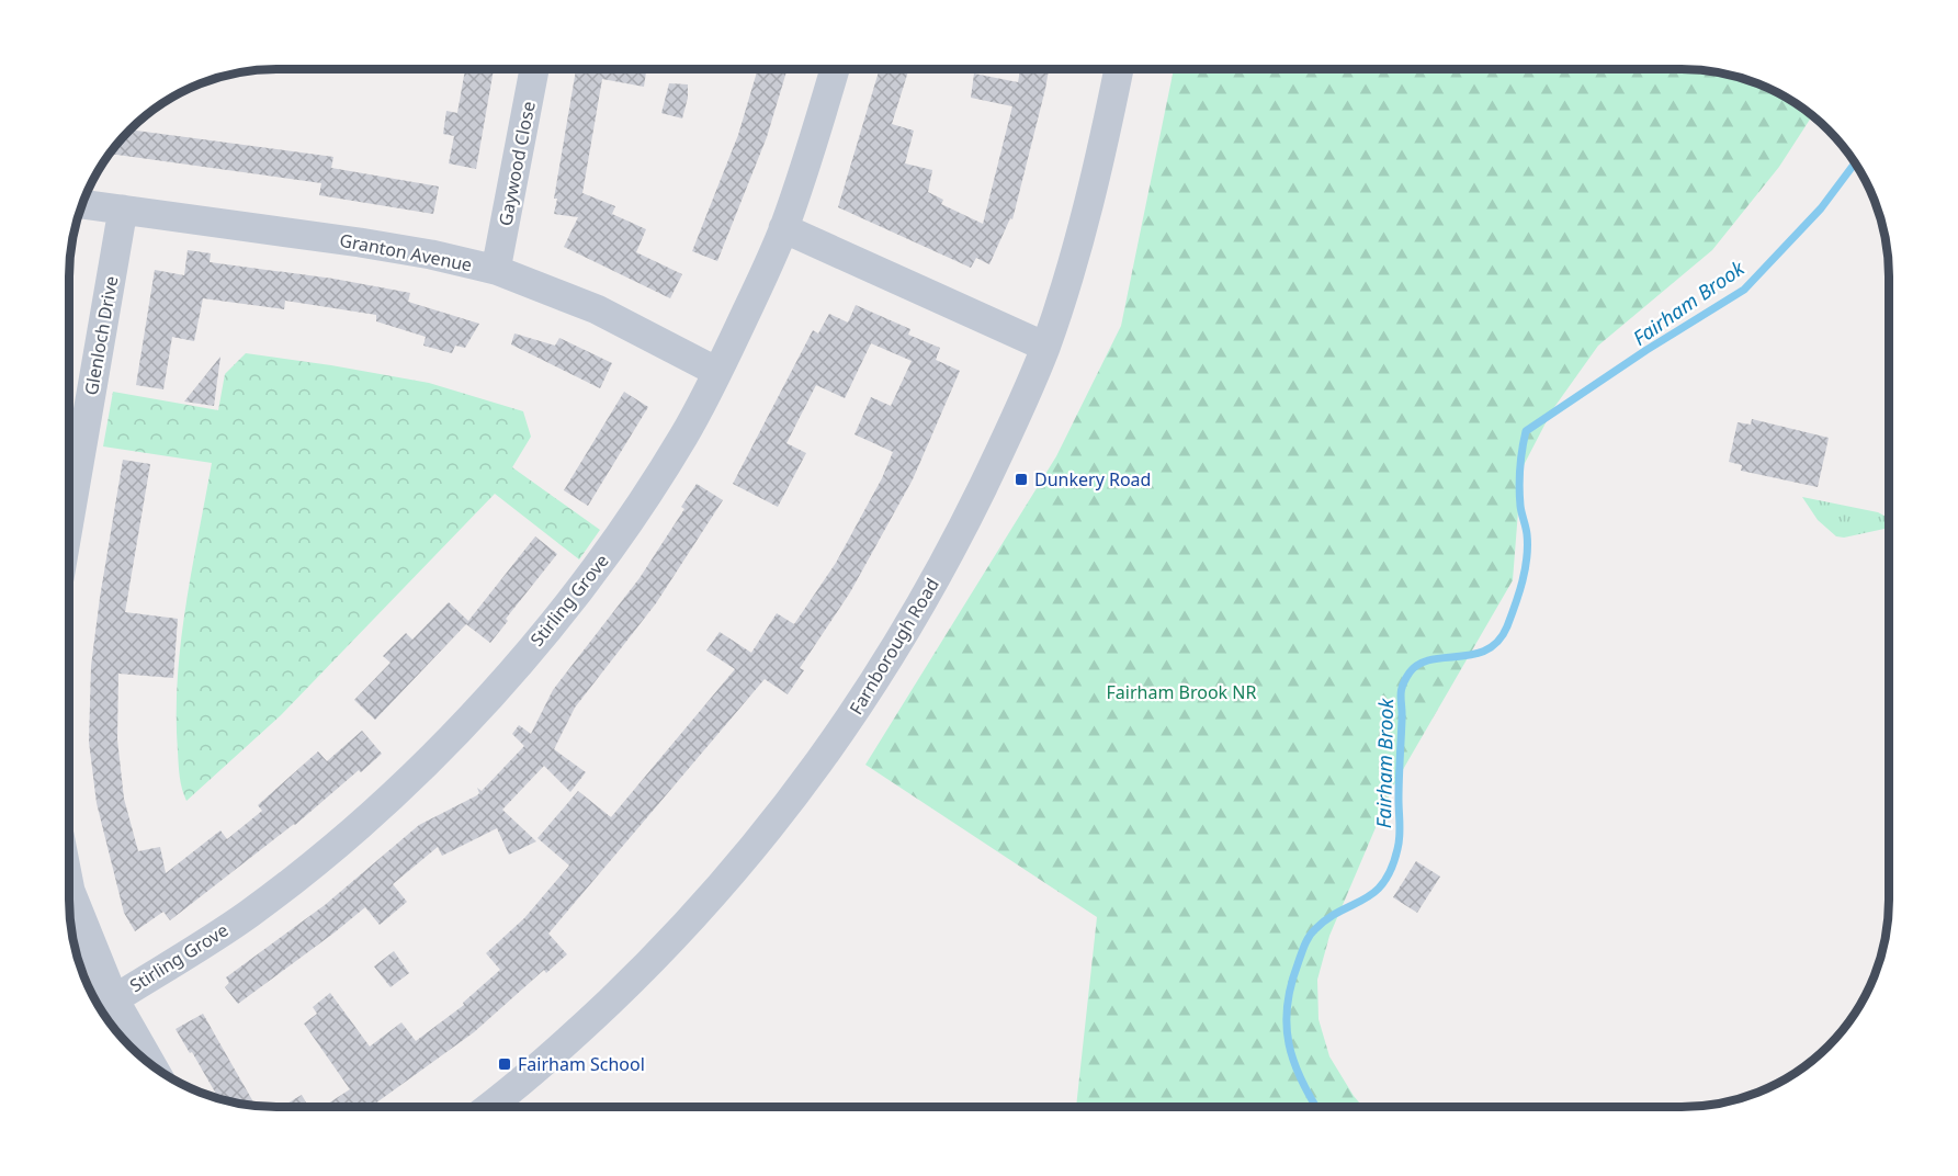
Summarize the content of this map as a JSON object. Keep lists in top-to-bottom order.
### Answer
{
  "streets": {
    "street": [
      "Gaywood Close",
      "Granton Avenue",
      "Glenloch Drive",
      "Stirling Grove",
      "Farnborough Road"
    ]
  },
  "crossings": [
    ["Gaywood Close", "Granton Avenue"],
    ["Granton Avenue", "Glenloch Drive"],
    ["Granton Avenue", "Stirling Grove"]
  ],
  "water": ["Fairham Brook"],
  "parks": ["Fairham Brook NR"],
  "places": {
    "transit": ["Dunkery Road", "Fairham School"]
  }
}
